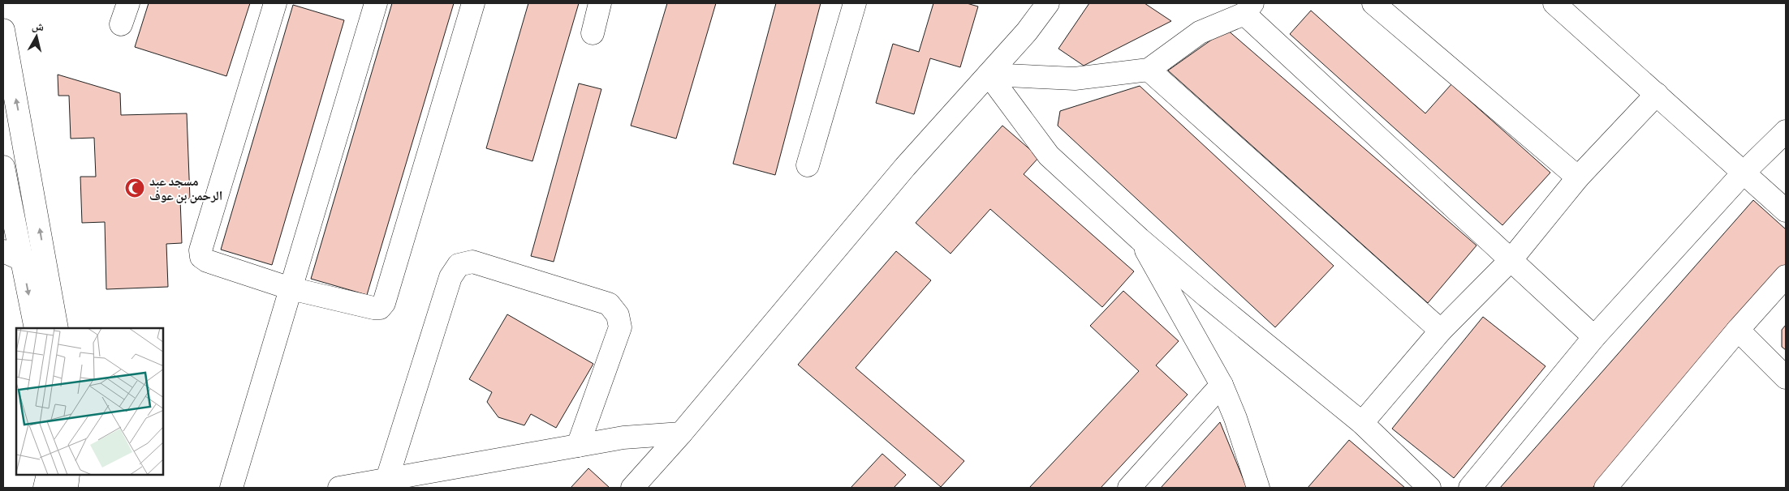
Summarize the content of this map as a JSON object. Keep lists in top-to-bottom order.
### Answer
{
  "places": {
    "mosque": ["مسجد عبد الرحمن بن عوف"]
  },
  "north": "top"
}
